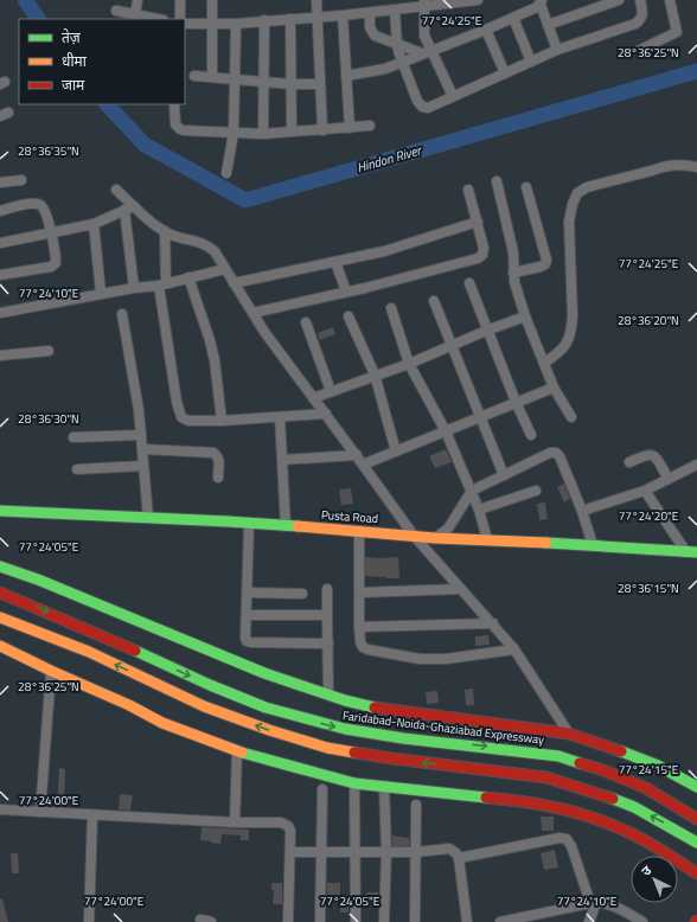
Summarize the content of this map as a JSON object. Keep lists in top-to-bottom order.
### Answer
{
  "streets": {
    "street": ["Pusta Road", "Faridabad-Noida-Ghaziabad Expressway"]
  },
  "water": ["Hindon River"],
  "legend": ["तेज़", "धीमा", "जाम"],
  "north": "top left",
  "coordinates": [
    "77°24'25\"E",
    "28°36'25\"N",
    "28°36'35\"N",
    "77°24'10\"E",
    "28°36'20\"N",
    "28°36'30\"N",
    "77°24'20\"E",
    "77°24'05\"E",
    "28°36'15\"N",
    "77°24'15\"E",
    "77°24'00\"E"
  ]
}
